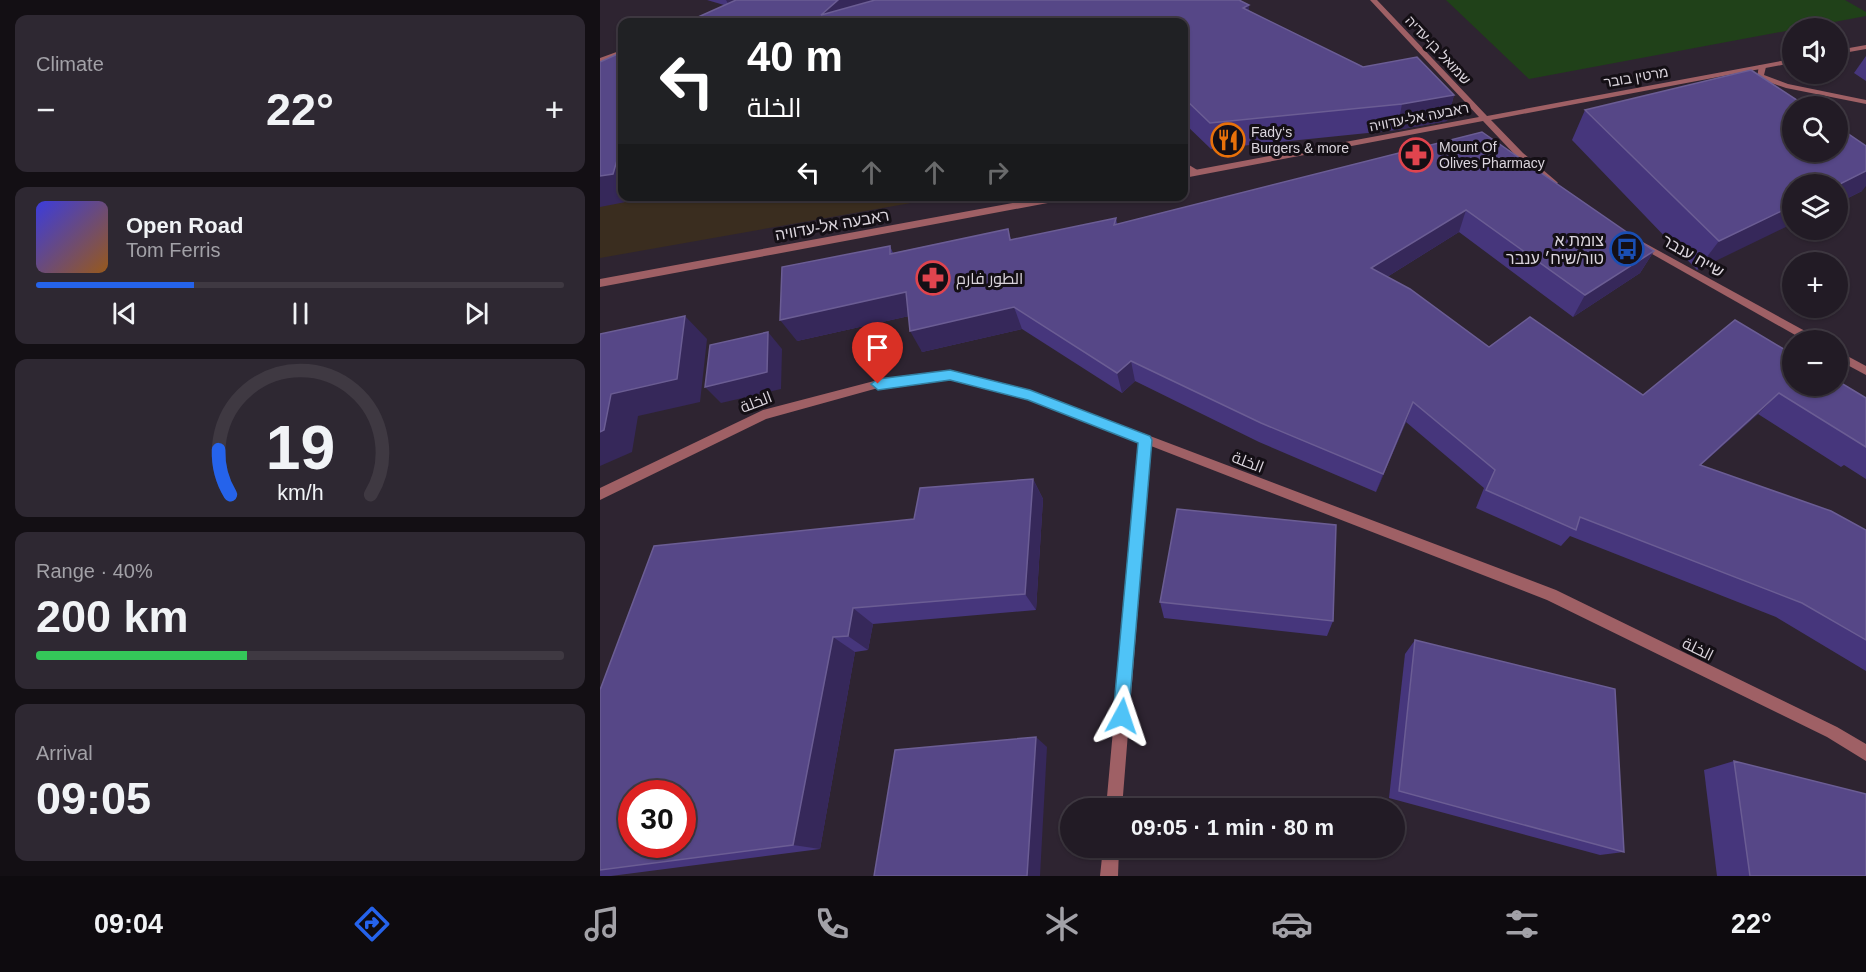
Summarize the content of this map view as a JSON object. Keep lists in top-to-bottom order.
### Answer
{
  "streets": {
    "street": [
      "שמואל בן-עדיה",
      "מרטין בובר",
      "ראבעה אל-עדוויה",
      "שייח ענבר",
      "الخلة"
    ]
  },
  "crossings": [
    ["שמואל בן-עדיה", "מרטין בובר"],
    ["שמואל בן-עדיה", "ראבעה אל-עדוויה"],
    ["מרטין בובר", "ראבעה אל-עדוויה"]
  ],
  "places": {
    "restaurant": ["Fady‘s Burgers & more"],
    "pharmacy": ["Mount Of Olives Pharmacy", "الطور فارم"],
    "bus stop": ["צומת א טור/שיח׳ ענבר"]
  },
  "page": {
    "tile": [
      "Climate",
      ["Range · 40%", "200 km"],
      ["Arrival", "09:05"]
    ],
    "map_buttons": ["+", "−"],
    "turn": ["40 m", "الخلة"],
    "heat": ["−", "22°", "+"],
    "song": ["Open Road", "Tom Ferris"],
    "limit": "30",
    "trip": "09:05 · 1 min · 80 m",
    "tabs": ["09:04", "22°"],
    "gauge": ["19", "km/h"]
  }
}
